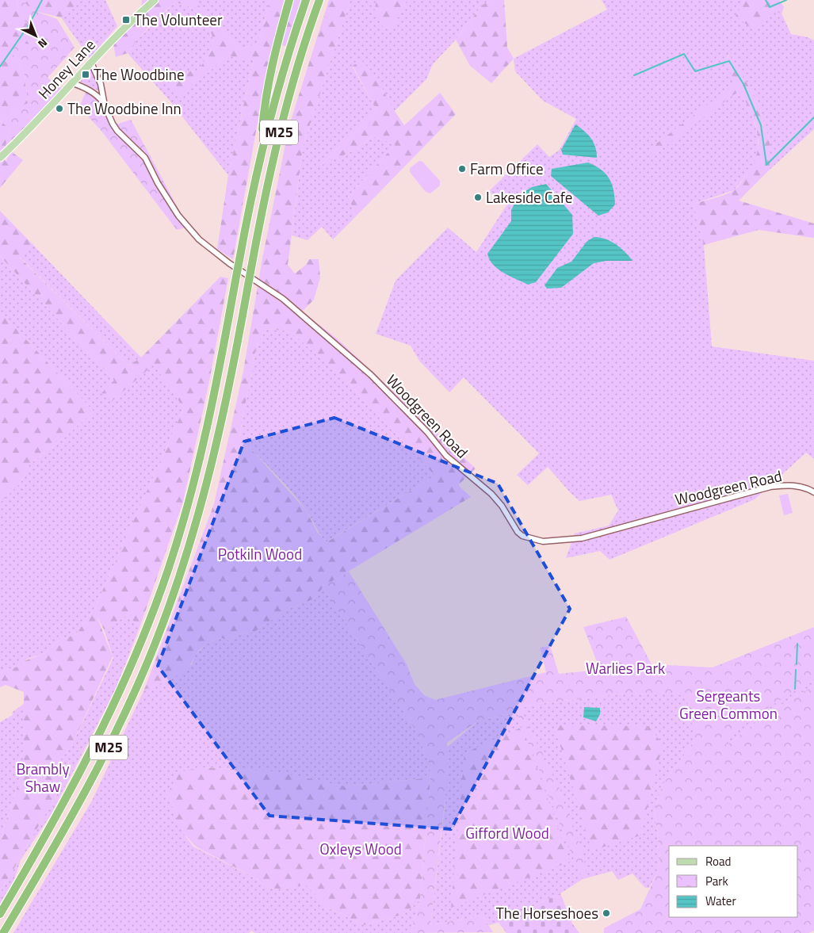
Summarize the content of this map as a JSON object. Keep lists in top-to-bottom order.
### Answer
{
  "streets": {
    "highway": ["M25"],
    "main road": ["Honey Lane"],
    "street": ["Woodgreen Road"]
  },
  "crossings": [
    ["Honey Lane", "Woodgreen Road"]
  ],
  "parks": [
    "Potkiln Wood",
    "Warlies Park",
    "Sergeants Green Common",
    "Brambly Shaw",
    "Gifford Wood",
    "Oxleys Wood"
  ],
  "places": {
    "transit": ["The Volunteer", "The Woodbine"],
    "other": [
      "The Woodbine Inn",
      "Farm Office",
      "Lakeside Cafe",
      "The Horseshoes"
    ]
  },
  "legend": ["Road", "Park", "Water"],
  "north": "bottom right"
}
